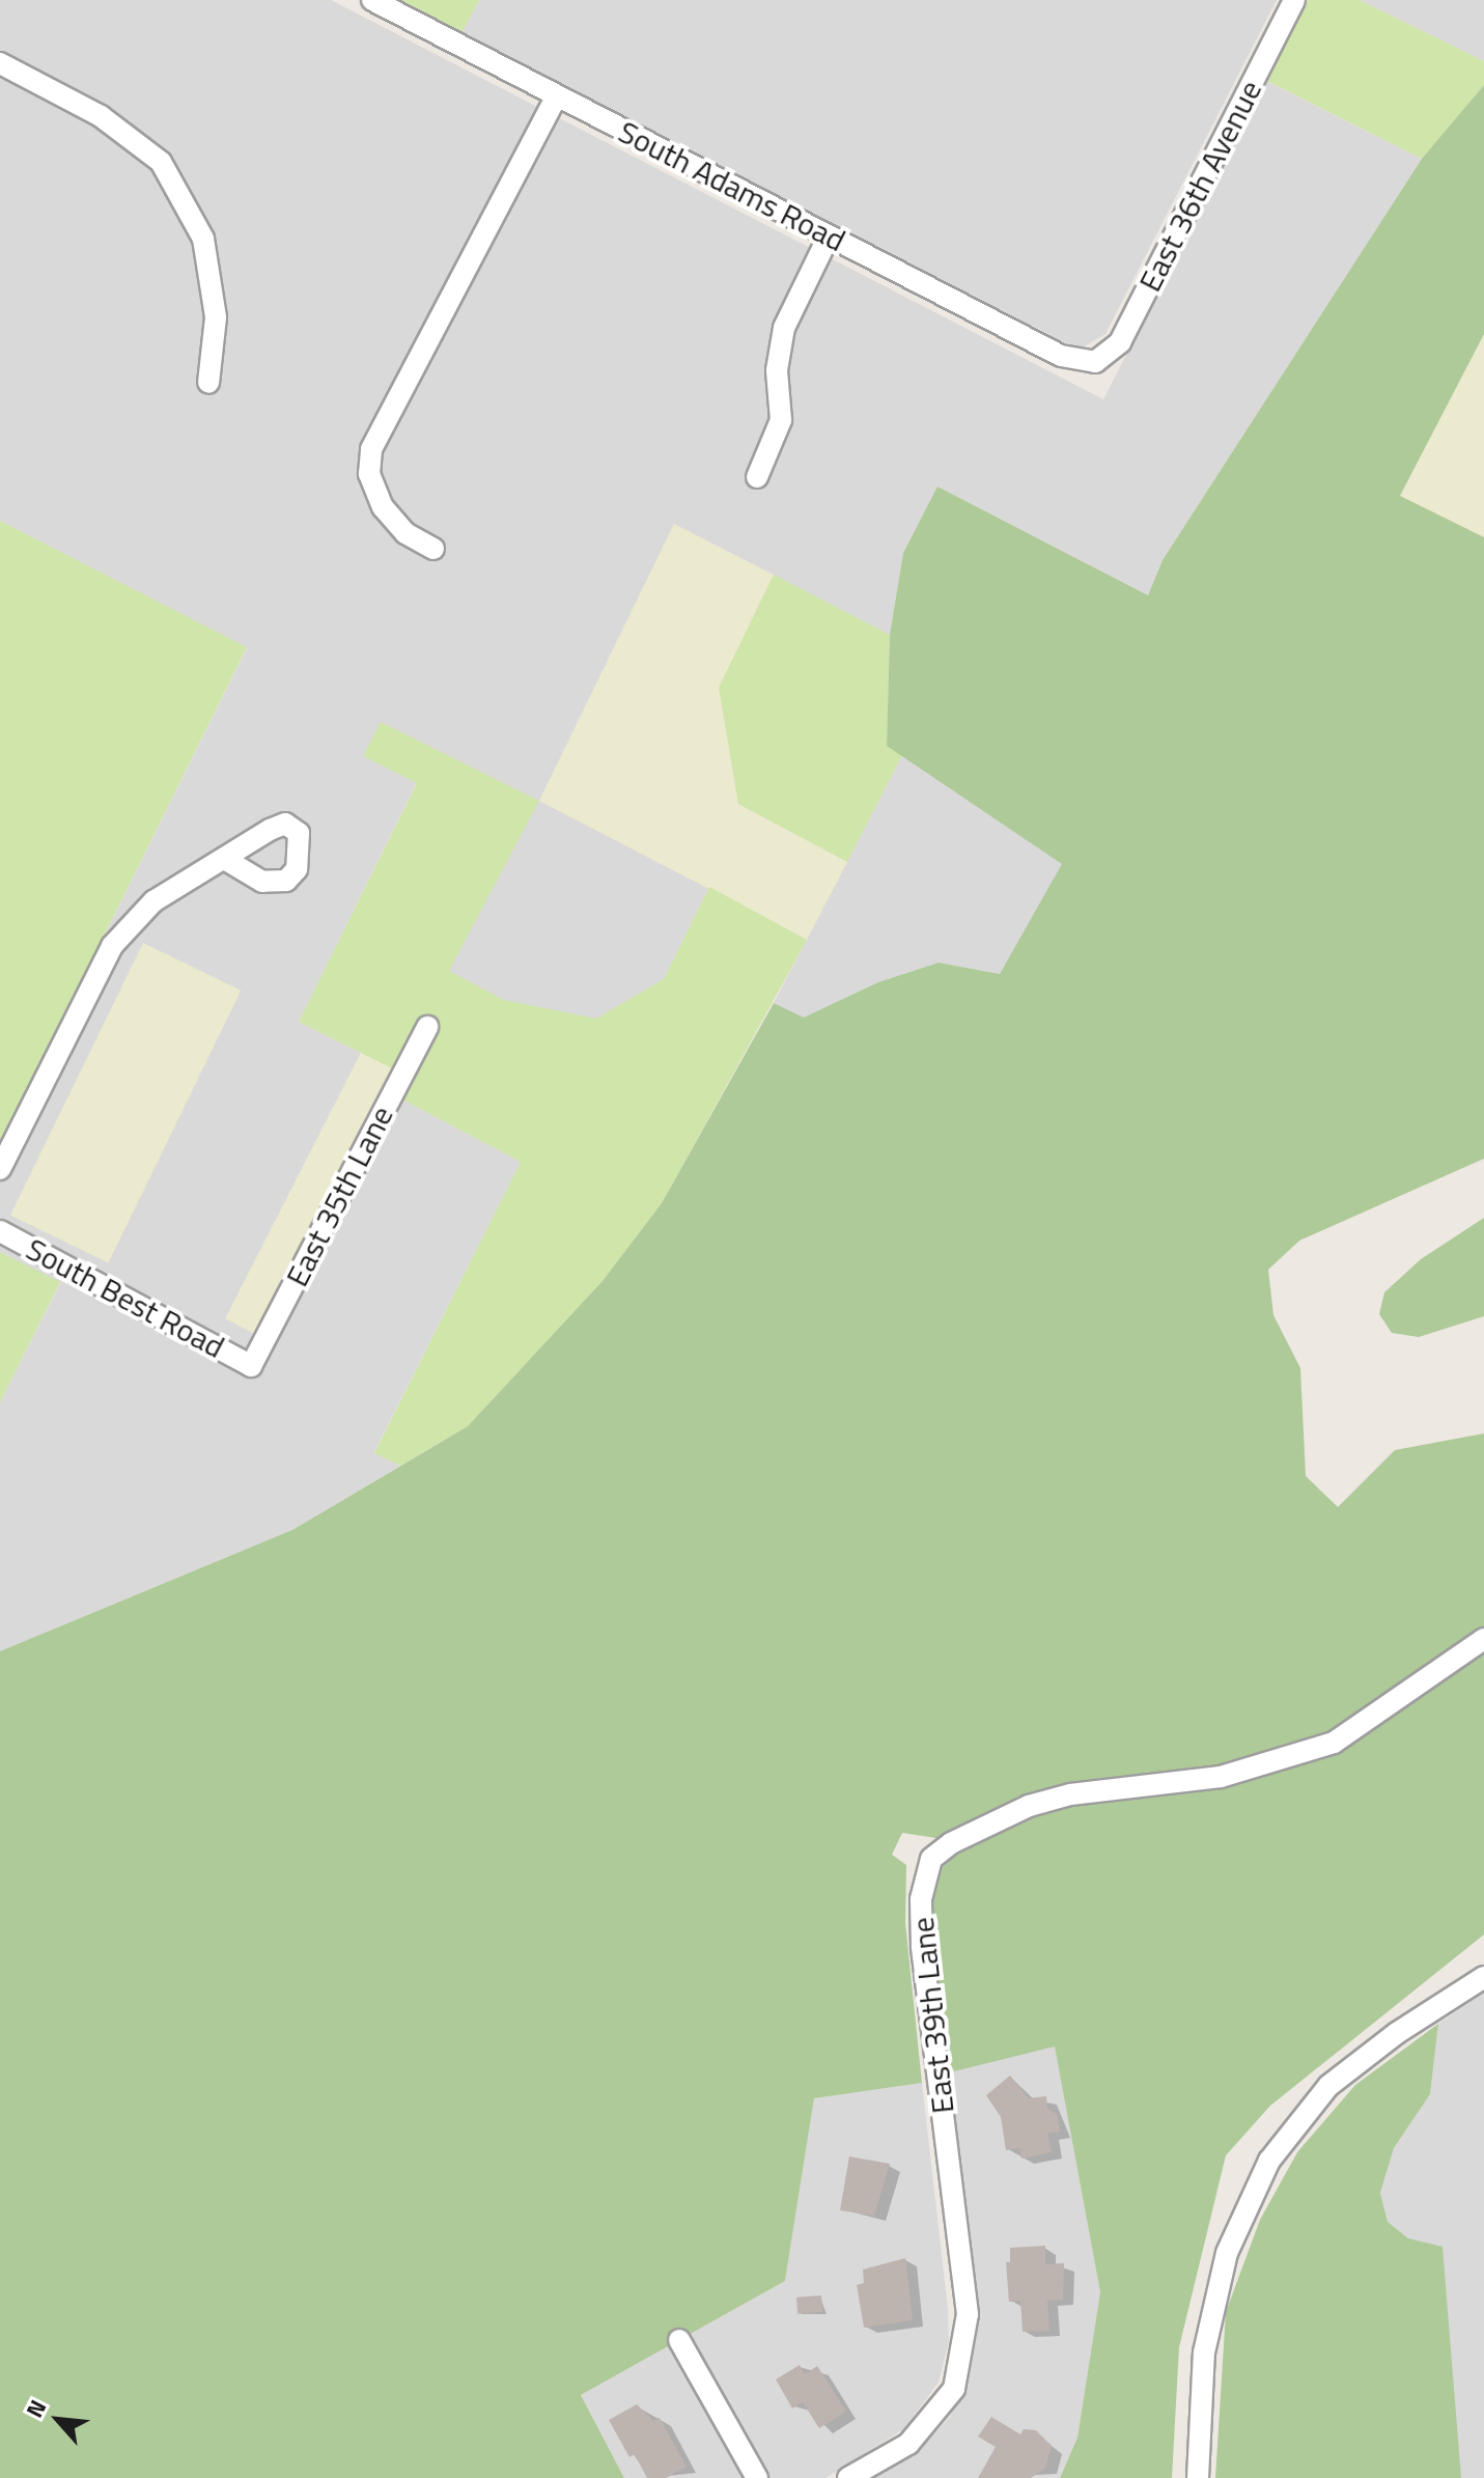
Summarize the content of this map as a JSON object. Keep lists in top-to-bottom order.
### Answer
{
  "streets": {
    "street": [
      "South Adams Road",
      "East 36th Avenue",
      "East 35th Lane",
      "South Best Road",
      "East 39th Lane"
    ]
  },
  "crossings": [
    ["South Adams Road", "East 36th Avenue"],
    ["East 35th Lane", "South Best Road"]
  ],
  "north": "top left"
}
